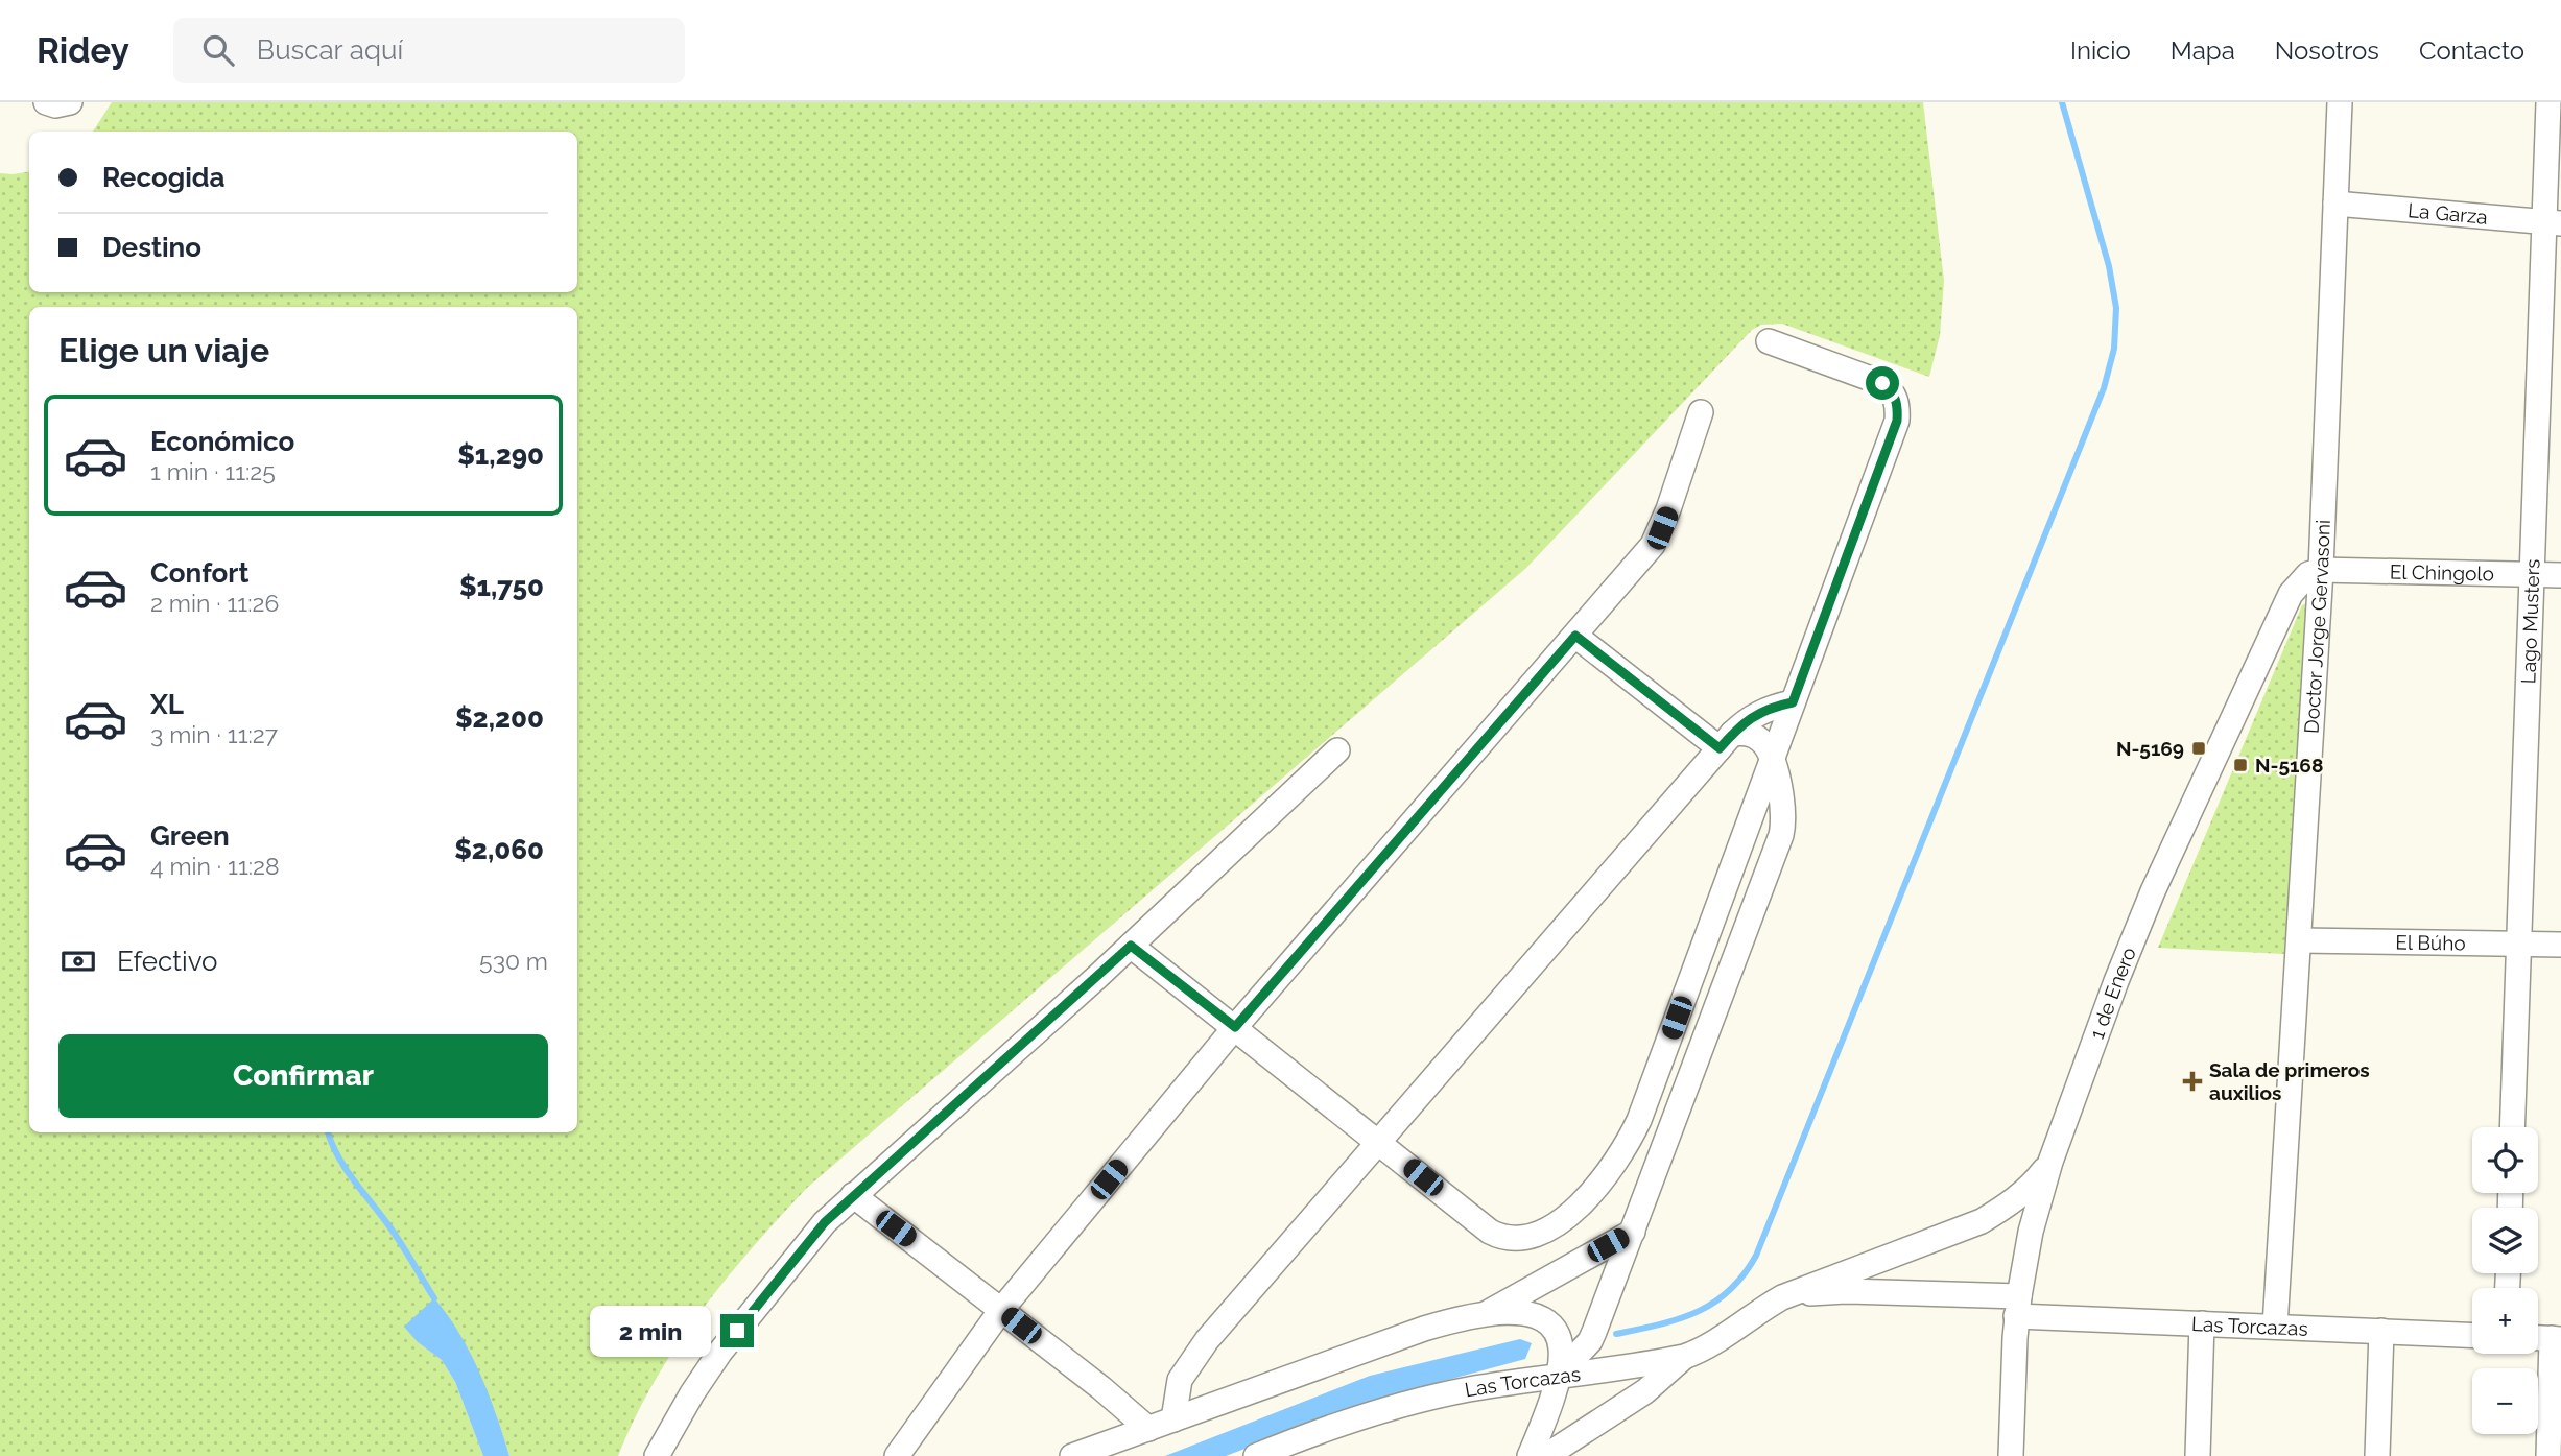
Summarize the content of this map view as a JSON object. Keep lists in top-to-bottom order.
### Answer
{
  "streets": {
    "street": [
      "La Garza",
      "El Chingolo",
      "Lago Musters",
      "Doctor Jorge Gervasoni",
      "El Búho",
      "1 de Enero",
      "Las Torcazas"
    ]
  },
  "crossings": [
    ["La Garza", "Lago Musters"],
    ["La Garza", "Doctor Jorge Gervasoni"],
    ["El Chingolo", "Lago Musters"],
    ["El Chingolo", "Doctor Jorge Gervasoni"],
    ["El Chingolo", "1 de Enero"],
    ["Lago Musters", "El Búho"],
    ["Doctor Jorge Gervasoni", "El Búho"],
    ["Doctor Jorge Gervasoni", "1 de Enero"],
    ["Doctor Jorge Gervasoni", "Las Torcazas"],
    ["1 de Enero", "Las Torcazas"]
  ],
  "places": {
    "transit": ["N-5169", "N-5168"],
    "health": ["Sala de primeros auxilios"]
  },
  "page": {
    "header": "Ridey",
    "search": "Buscar aquí",
    "nav": [
      "Inicio",
      "Mapa",
      "Nosotros",
      "Contacto"
    ],
    "banner": ["Recogida", "Destino"],
    "heading": "Elige un viaje",
    "list": [
      {
        "name": "Económico",
        "note": "1 min · 11:25",
        "value": "$1,290"
      },
      {
        "name": "Confort",
        "note": "2 min · 11:26",
        "value": "$1,750"
      },
      {
        "name": "XL",
        "note": "3 min · 11:27",
        "value": "$2,200"
      },
      {
        "name": "Green",
        "note": "4 min · 11:28",
        "value": "$2,060"
      }
    ],
    "pay": ["Efectivo", "530 m"],
    "buttons": "Confirmar",
    "map_buttons": ["+", "−"],
    "bubble": "2 min"
  }
}
